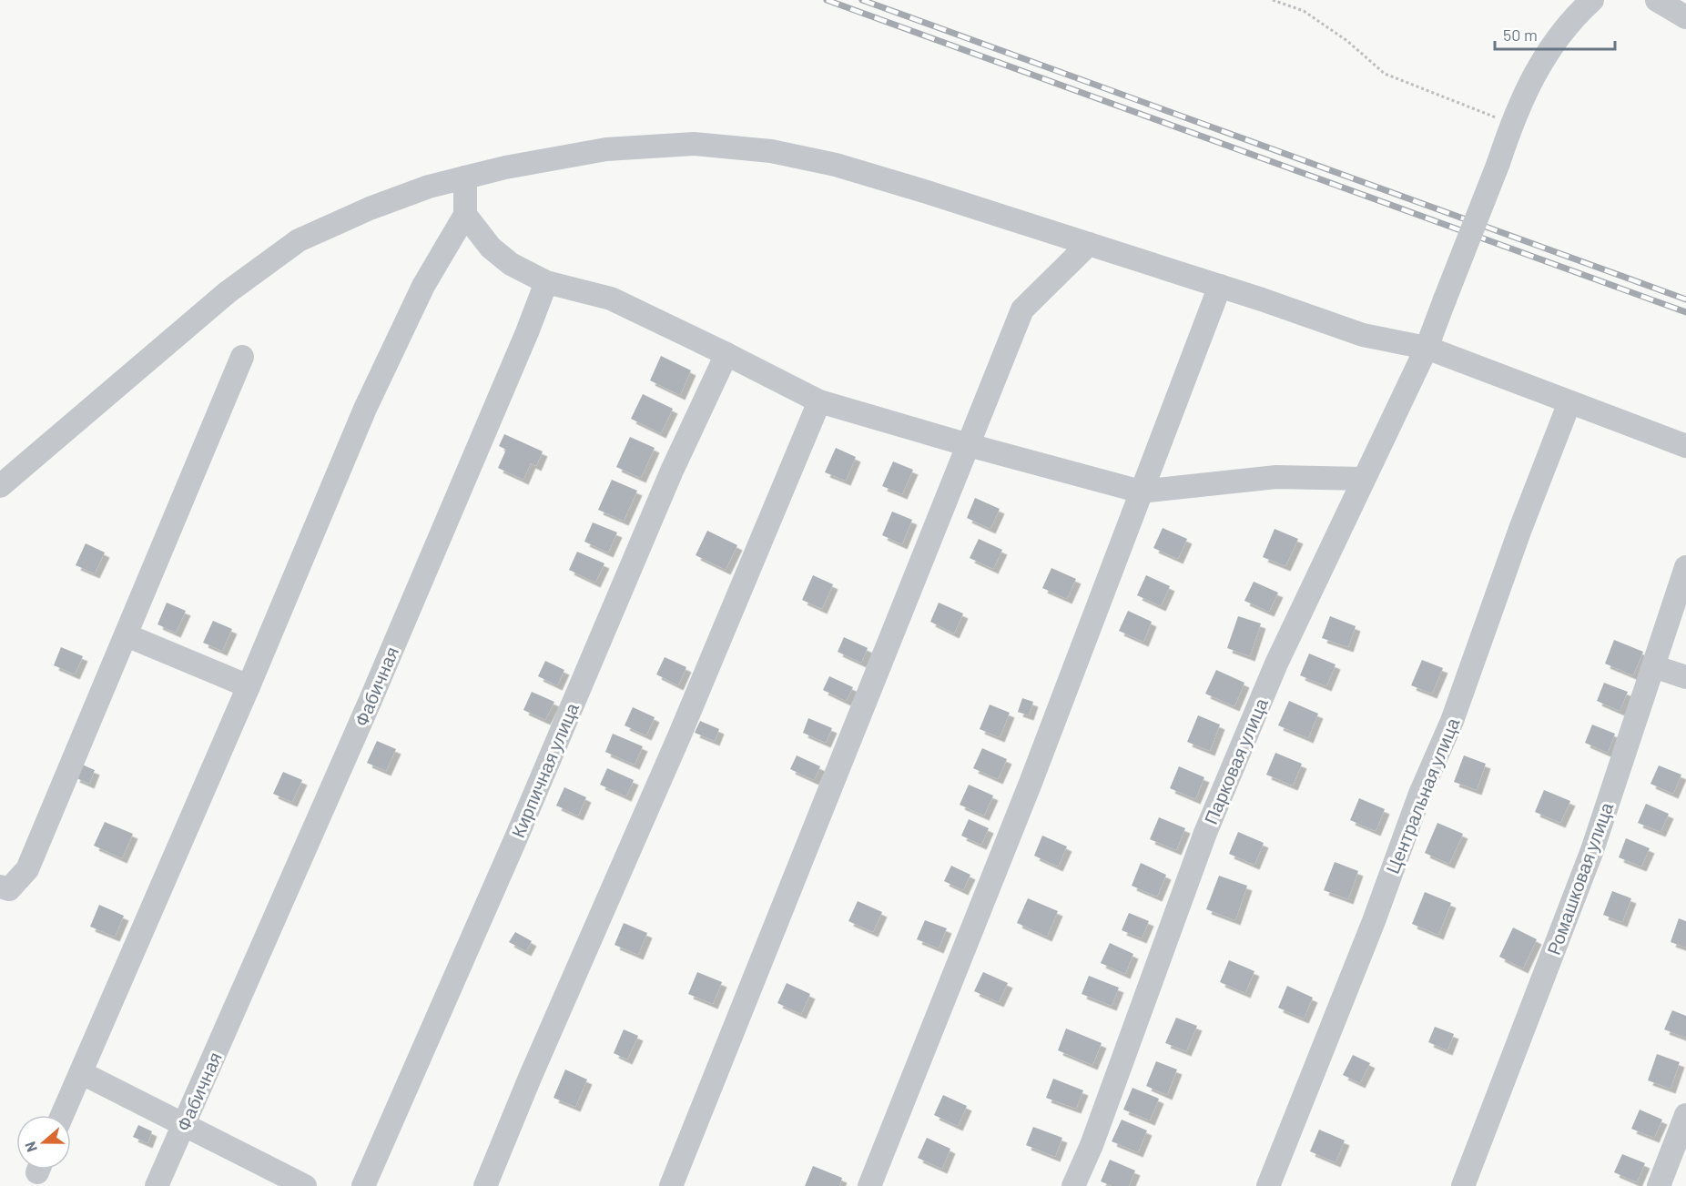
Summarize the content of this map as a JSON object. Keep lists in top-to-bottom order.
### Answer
{
  "streets": {
    "street": [
      "Фабичная",
      "Парковая улица",
      "Кирпичная улица",
      "Центральная улица",
      "Ромашковая улица"
    ]
  },
  "scale_bar": "50 m",
  "north": "left"
}
